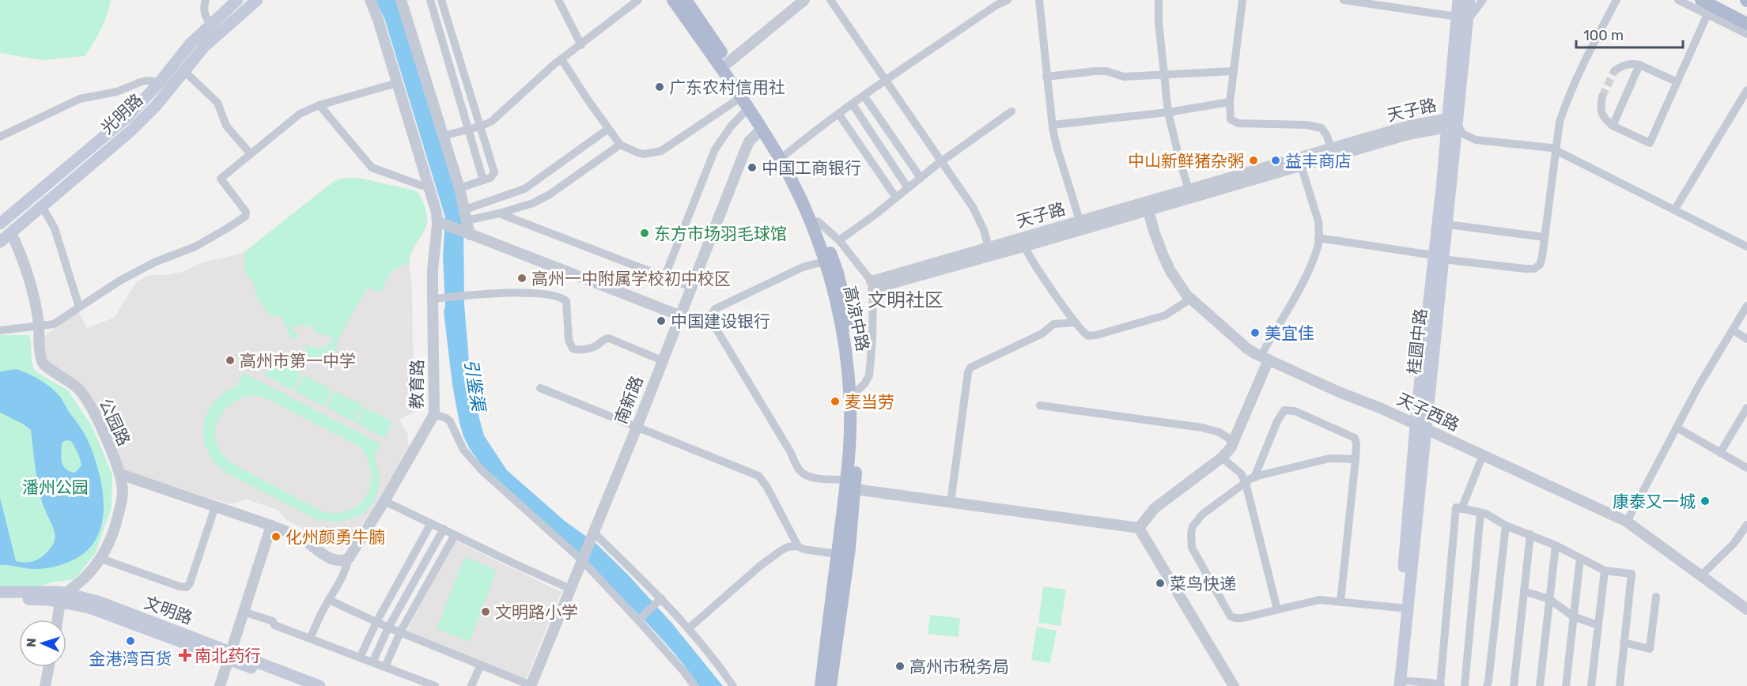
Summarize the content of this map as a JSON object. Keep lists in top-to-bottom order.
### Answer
{
  "streets": {
    "main road": [
      "光明路",
      "高凉中路",
      "桂圆中路",
      "文明路"
    ],
    "street": [
      "天子路",
      "教育路",
      "南新路",
      "天子西路",
      "公园路"
    ]
  },
  "crossings": [
    ["天子路", "桂圆中路"],
    ["天子路", "天子西路"],
    ["光明路", "公园路"],
    ["高凉中路", "南新路"],
    ["桂圆中路", "天子西路"],
    ["公园路", "文明路"]
  ],
  "districts": ["文明社区"],
  "water": ["引鉴渠"],
  "parks": ["潘州公园"],
  "places": {
    "other": [
      "广东农村信用社",
      "中山新鲜猪杂粥",
      "益丰商店",
      "中国工商银行",
      "东方市场羽毛球馆",
      "高州一中附属学校初中校区",
      "中国建设银行",
      "美宜佳",
      "高州市第一中学",
      "麦当劳",
      "康泰又一城",
      "化州颜勇牛腩",
      "菜鸟快递",
      "文明路小学",
      "金港湾百货",
      "高州市税务局"
    ],
    "health": ["南北药行"]
  },
  "scale_bar": "100 m",
  "north": "left"
}
